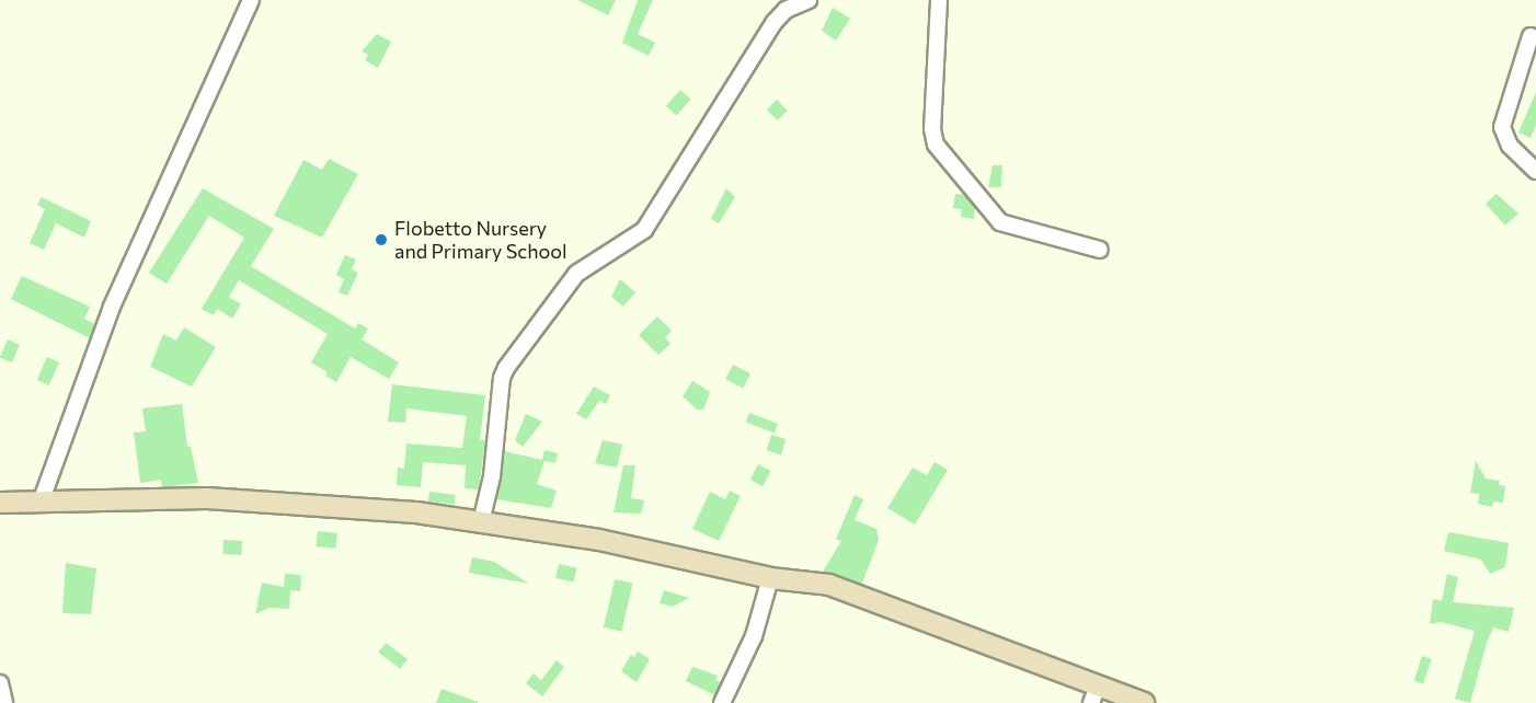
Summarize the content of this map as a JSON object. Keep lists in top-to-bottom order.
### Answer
{
  "places": ["Flobetto Nursery and Primary School"]
}
